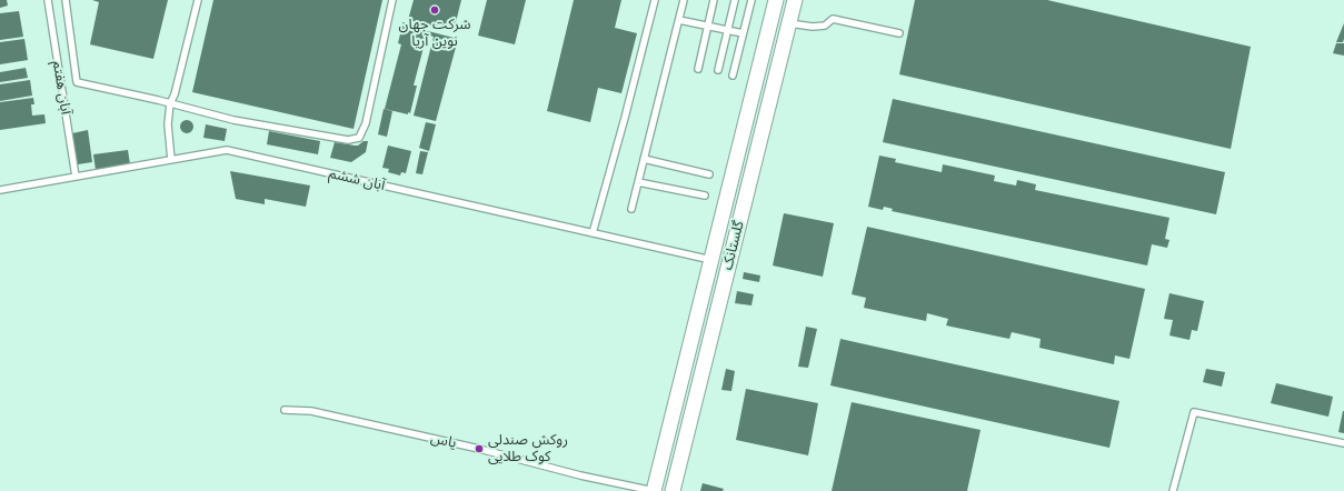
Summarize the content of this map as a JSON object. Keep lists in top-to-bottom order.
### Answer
{
  "streets": {
    "street": ["گلستانک"],
    "lane": ["آبان هفتم", "آبان ششم", "یاس"]
  },
  "crossings": [
    ["آبان هفتم", "آبان ششم"],
    ["آبان ششم", "گلستانک"],
    ["گلستانک", "یاس"]
  ],
  "places": ["شرکت جهان نوین آریا", "روکش صندلی کوک طلایی"]
}
